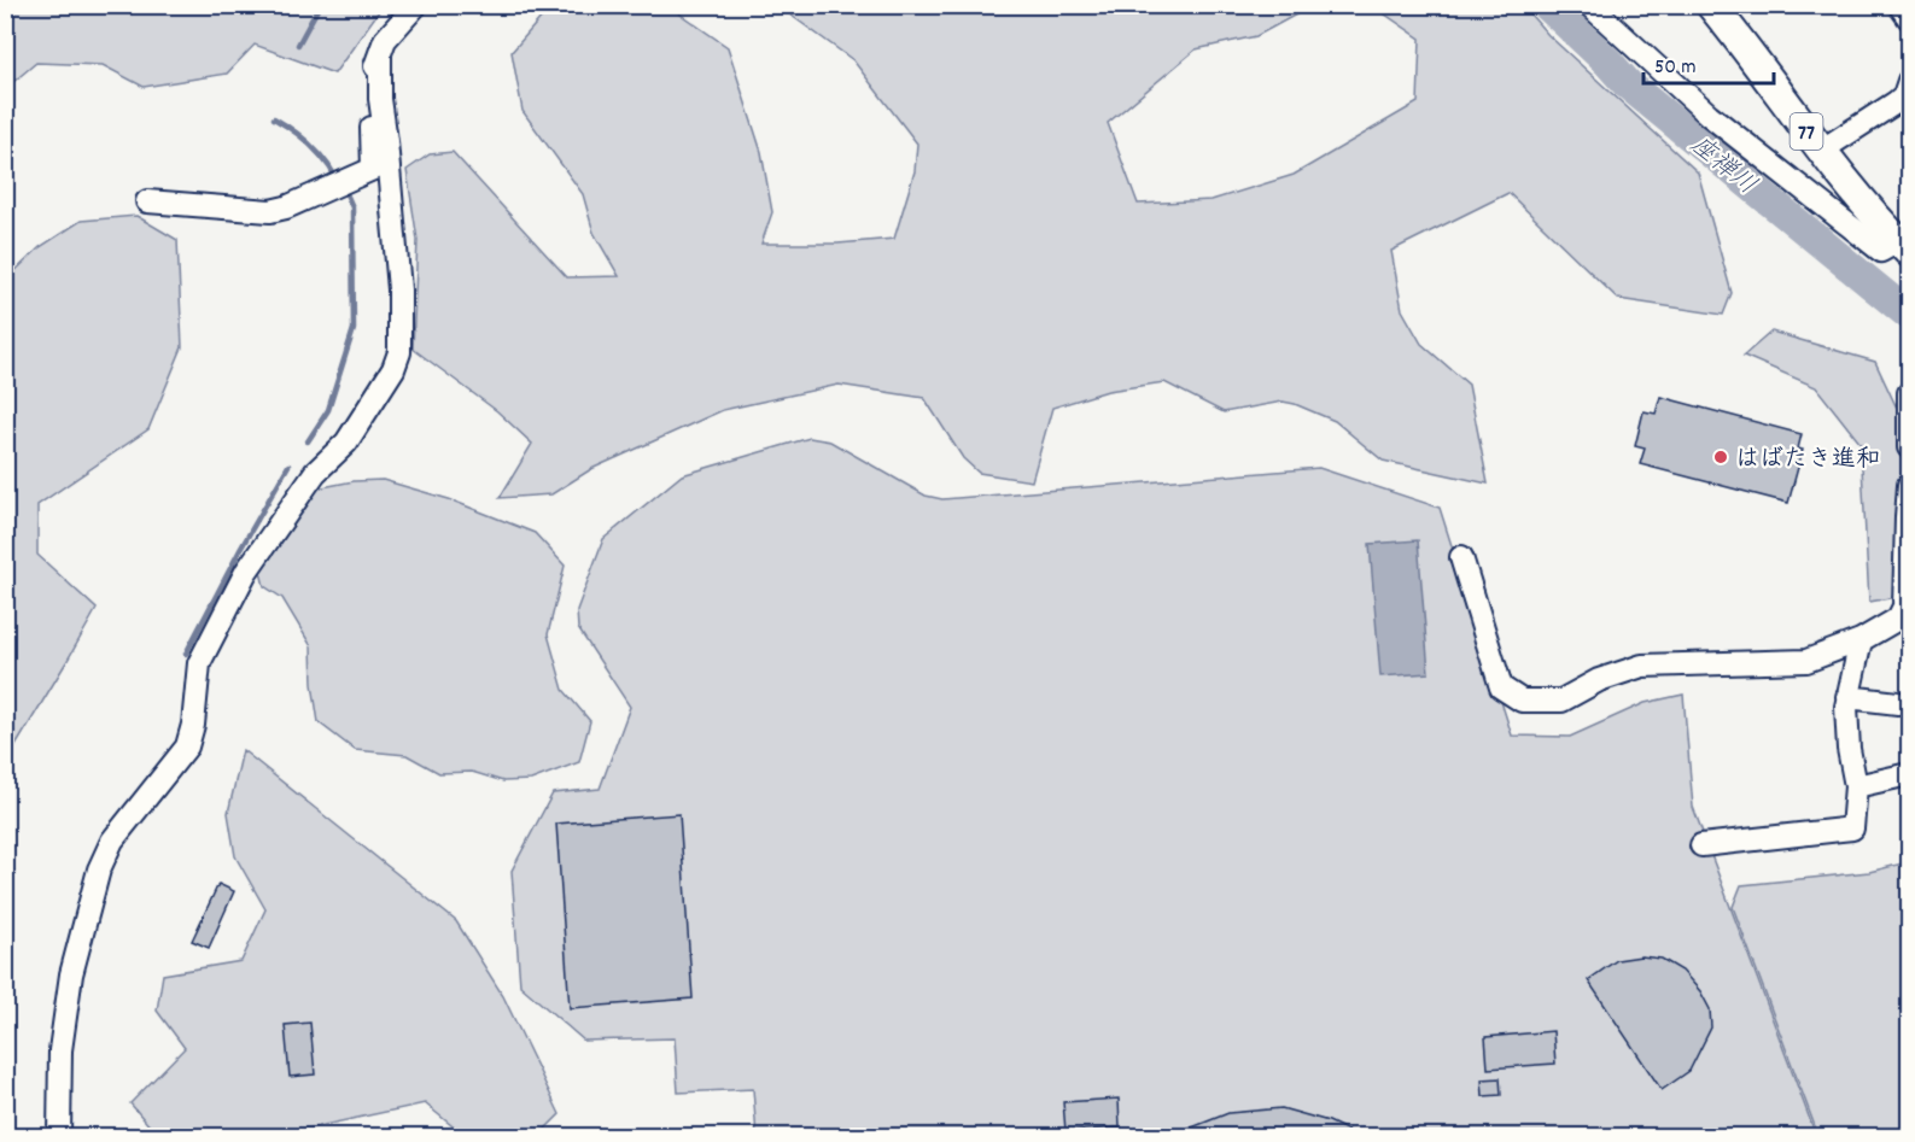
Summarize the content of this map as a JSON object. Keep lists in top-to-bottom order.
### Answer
{
  "streets": {
    "main road": ["77"]
  },
  "water": ["座禅川"],
  "places": ["はばたき進和"],
  "scale_bar": "50 m"
}
